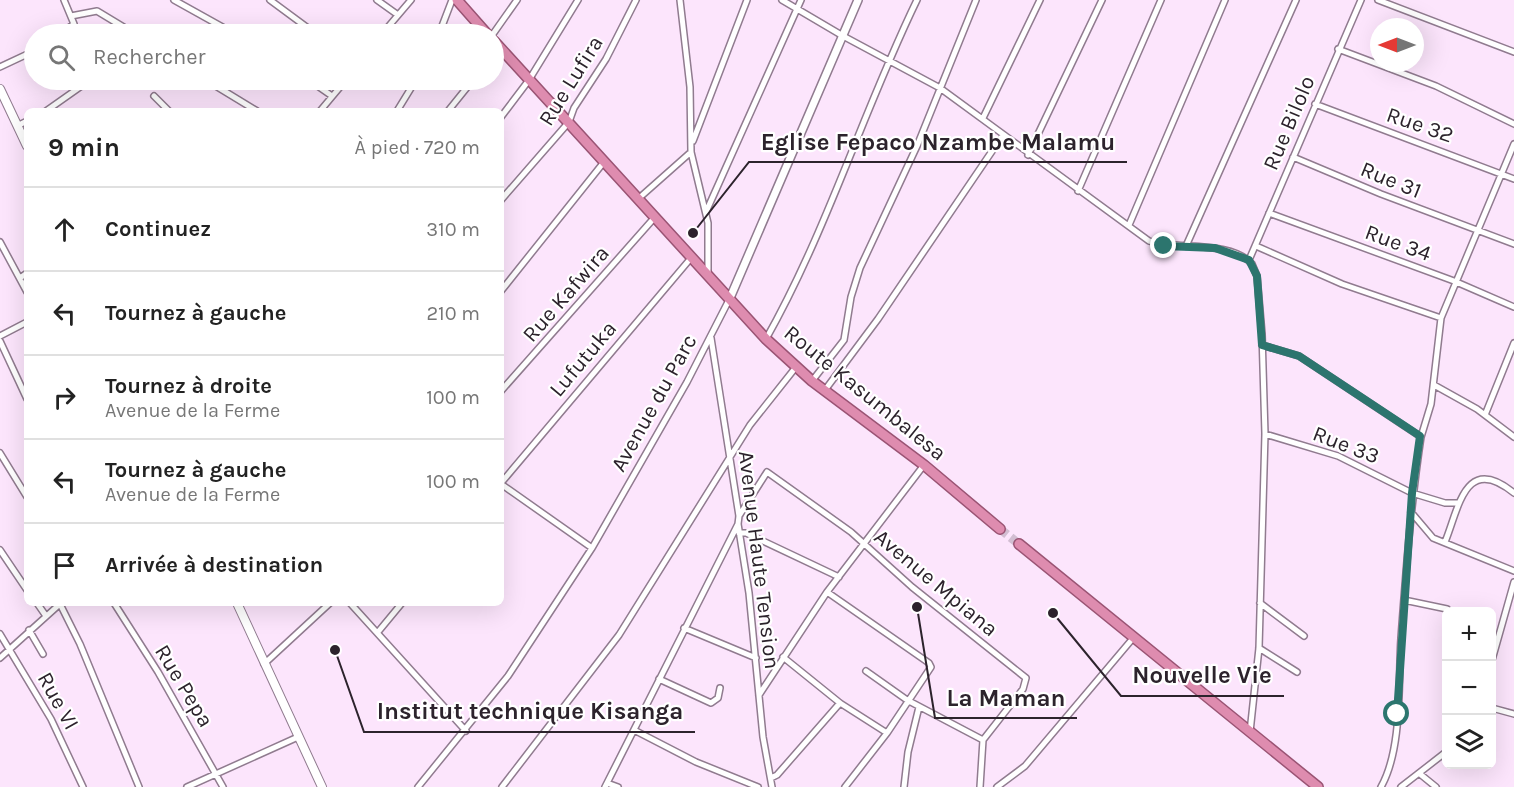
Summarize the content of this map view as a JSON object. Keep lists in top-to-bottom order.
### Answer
{
  "streets": {
    "highway": ["Route Kasumbalesa"],
    "street": [
      "Rue Lufira",
      "Rue Bilolo",
      "Rue 32",
      "Rue 31",
      "Rue 34",
      "Rue Kafwira",
      "Lufutuka",
      "Avenue du Parc",
      "Rue 33",
      "Avenue Haute Tension",
      "Avenue Mpiana",
      "Rue Pepa",
      "Rue VI"
    ]
  },
  "crossings": [
    ["Rue Lufira", "Route Kasumbalesa"],
    ["Rue Bilolo", "Rue 32"],
    ["Rue Bilolo", "Rue 31"],
    ["Rue Bilolo", "Rue 34"],
    ["Rue Kafwira", "Route Kasumbalesa"],
    ["Lufutuka", "Route Kasumbalesa"],
    ["Route Kasumbalesa", "Avenue du Parc"],
    ["Avenue du Parc", "Avenue Haute Tension"],
    ["Avenue Haute Tension", "Avenue Mpiana"]
  ],
  "places": [
    "Eglise Fepaco Nzambe Malamu",
    "La Maman",
    "Nouvelle Vie",
    "Institut technique Kisanga"
  ],
  "north": "left",
  "page": {
    "search": "Rechercher",
    "heading": ["9 min", "À pied · 720 m"],
    "list": [
      ["Continuez", "310 m"],
      ["Tournez à gauche", "210 m"],
      ["Tournez à droite", "Avenue de la Ferme", "100 m"],
      ["Tournez à gauche", "Avenue de la Ferme", "100 m"],
      "Arrivée à destination"
    ],
    "map_buttons": ["+", "−"]
  }
}
